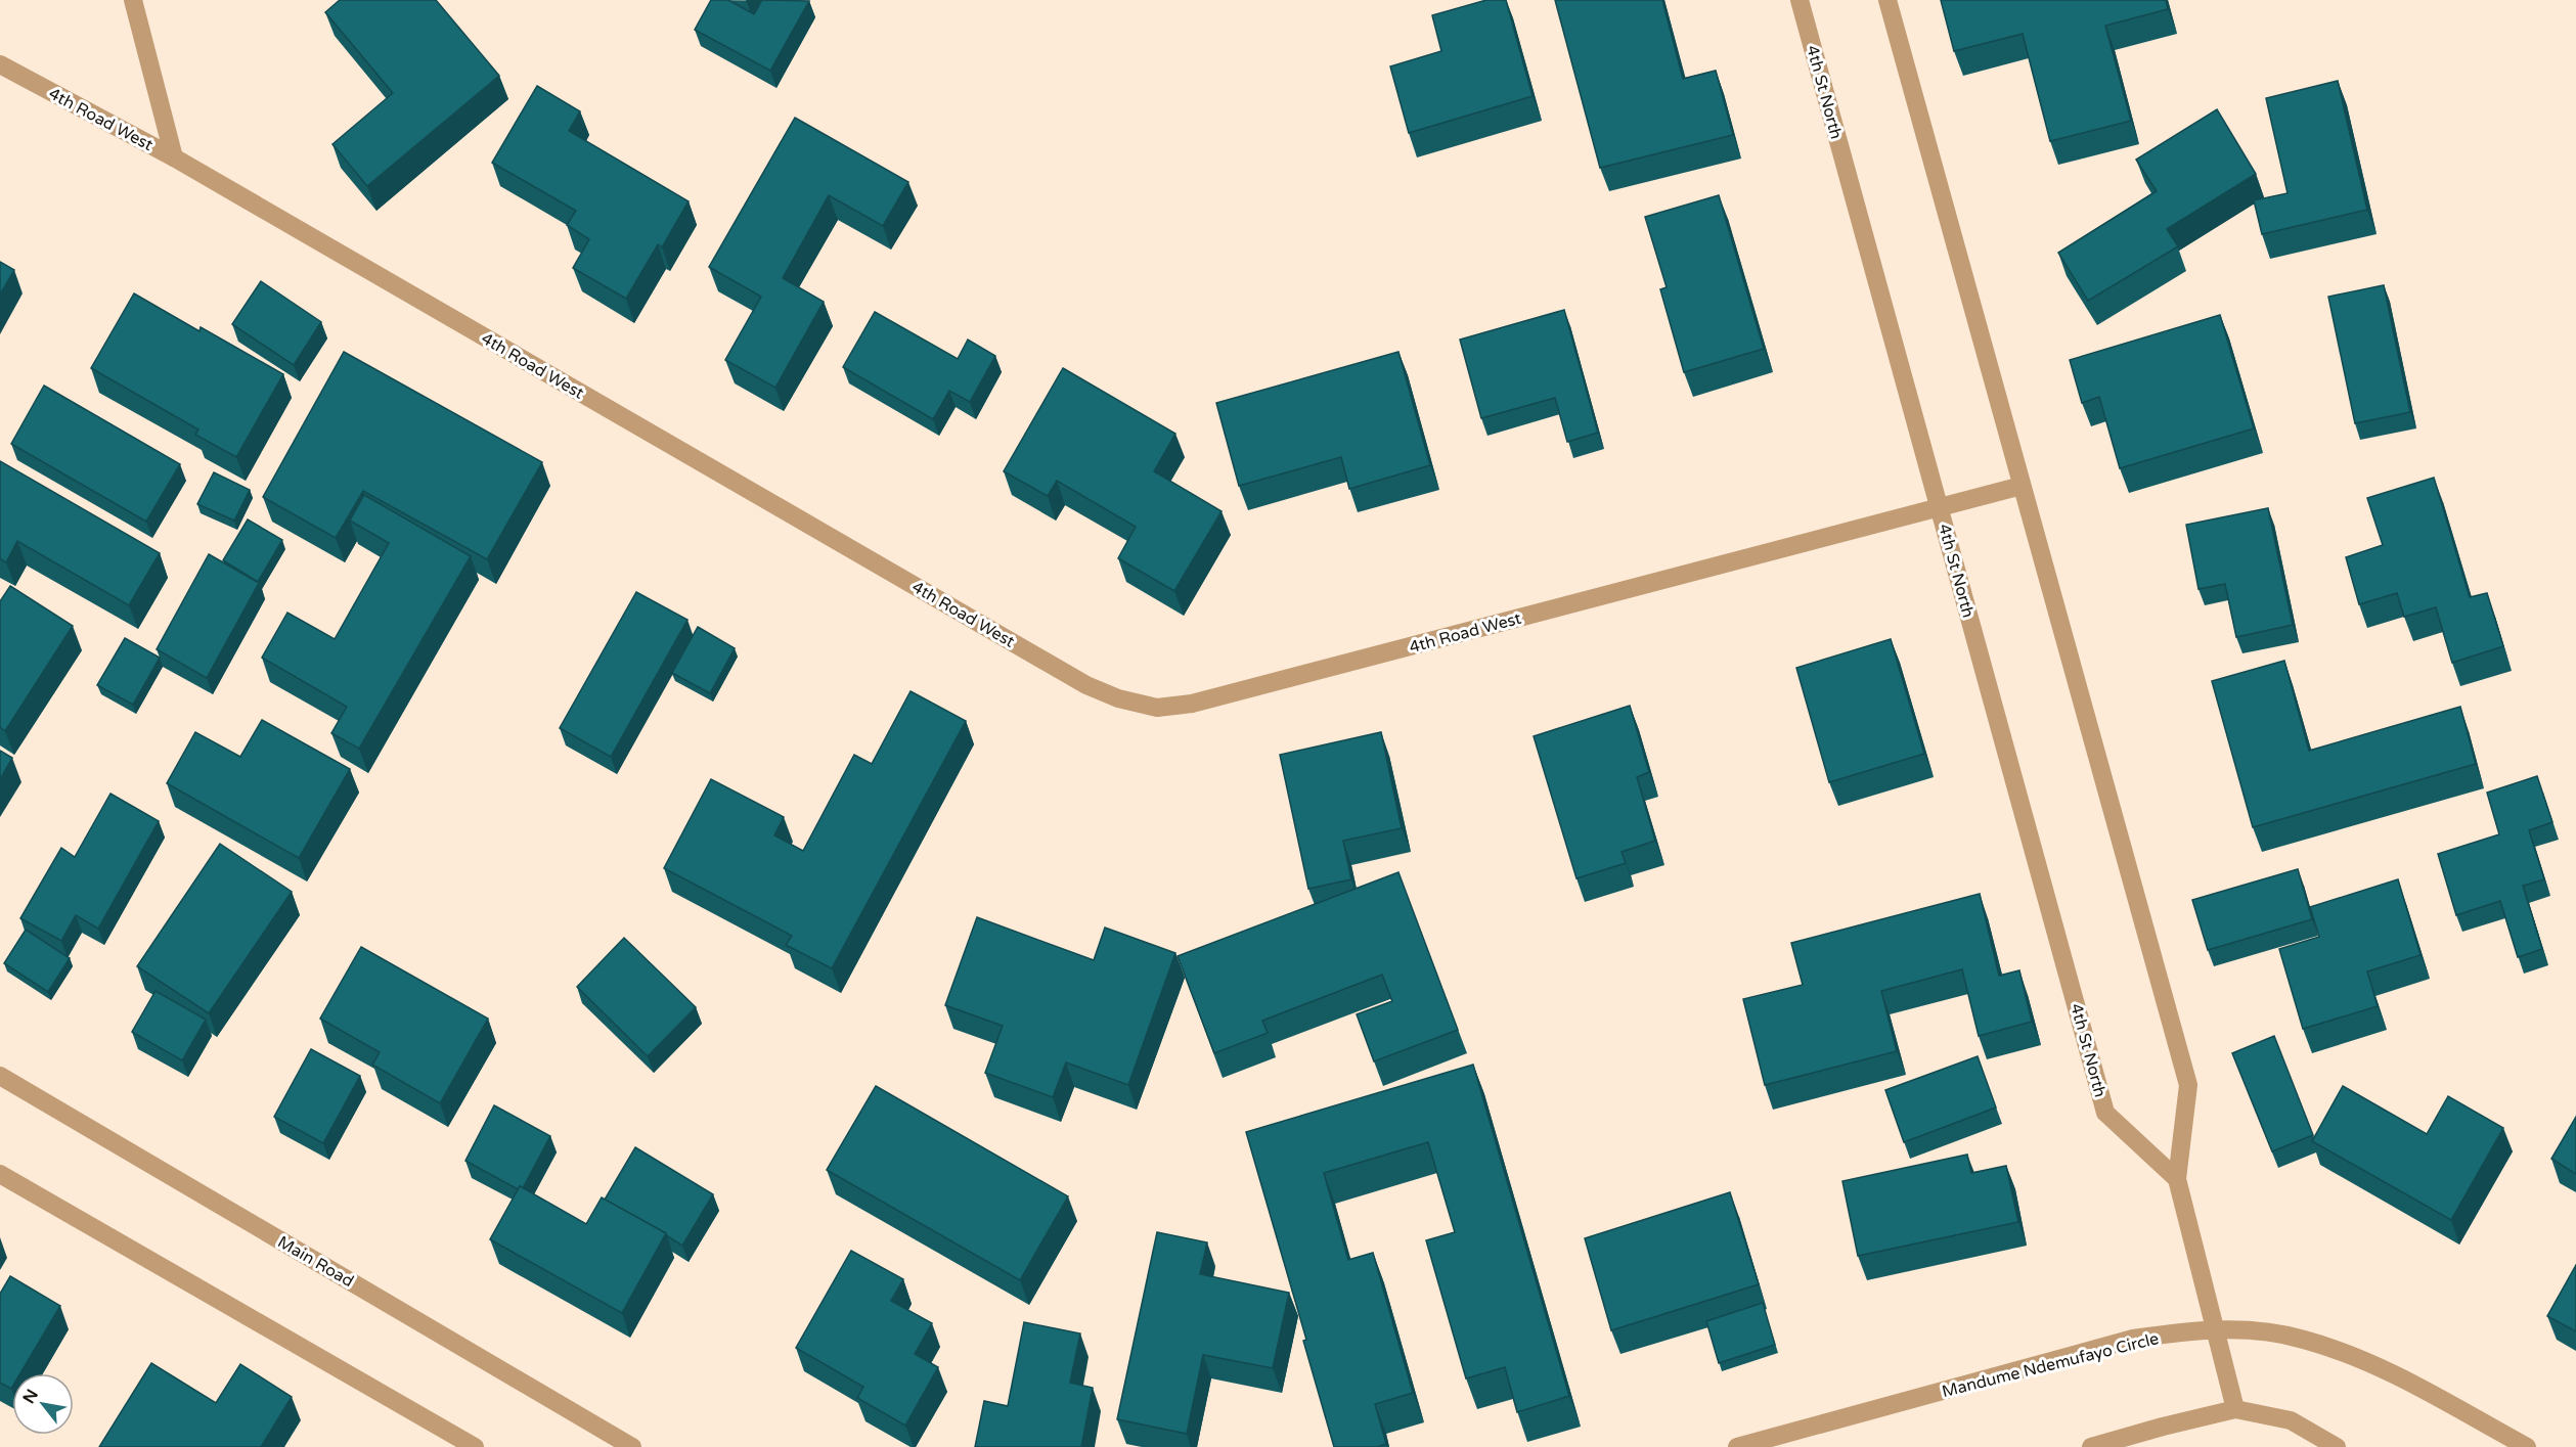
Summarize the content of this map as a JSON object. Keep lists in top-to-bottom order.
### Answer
{
  "streets": {
    "street": [
      "4th St North",
      "4th Road West",
      "Main Road",
      "Mandume Ndemufayo Circle"
    ]
  },
  "crossings": [
    ["4th St North", "4th Road West"]
  ],
  "north": "top left"
}
